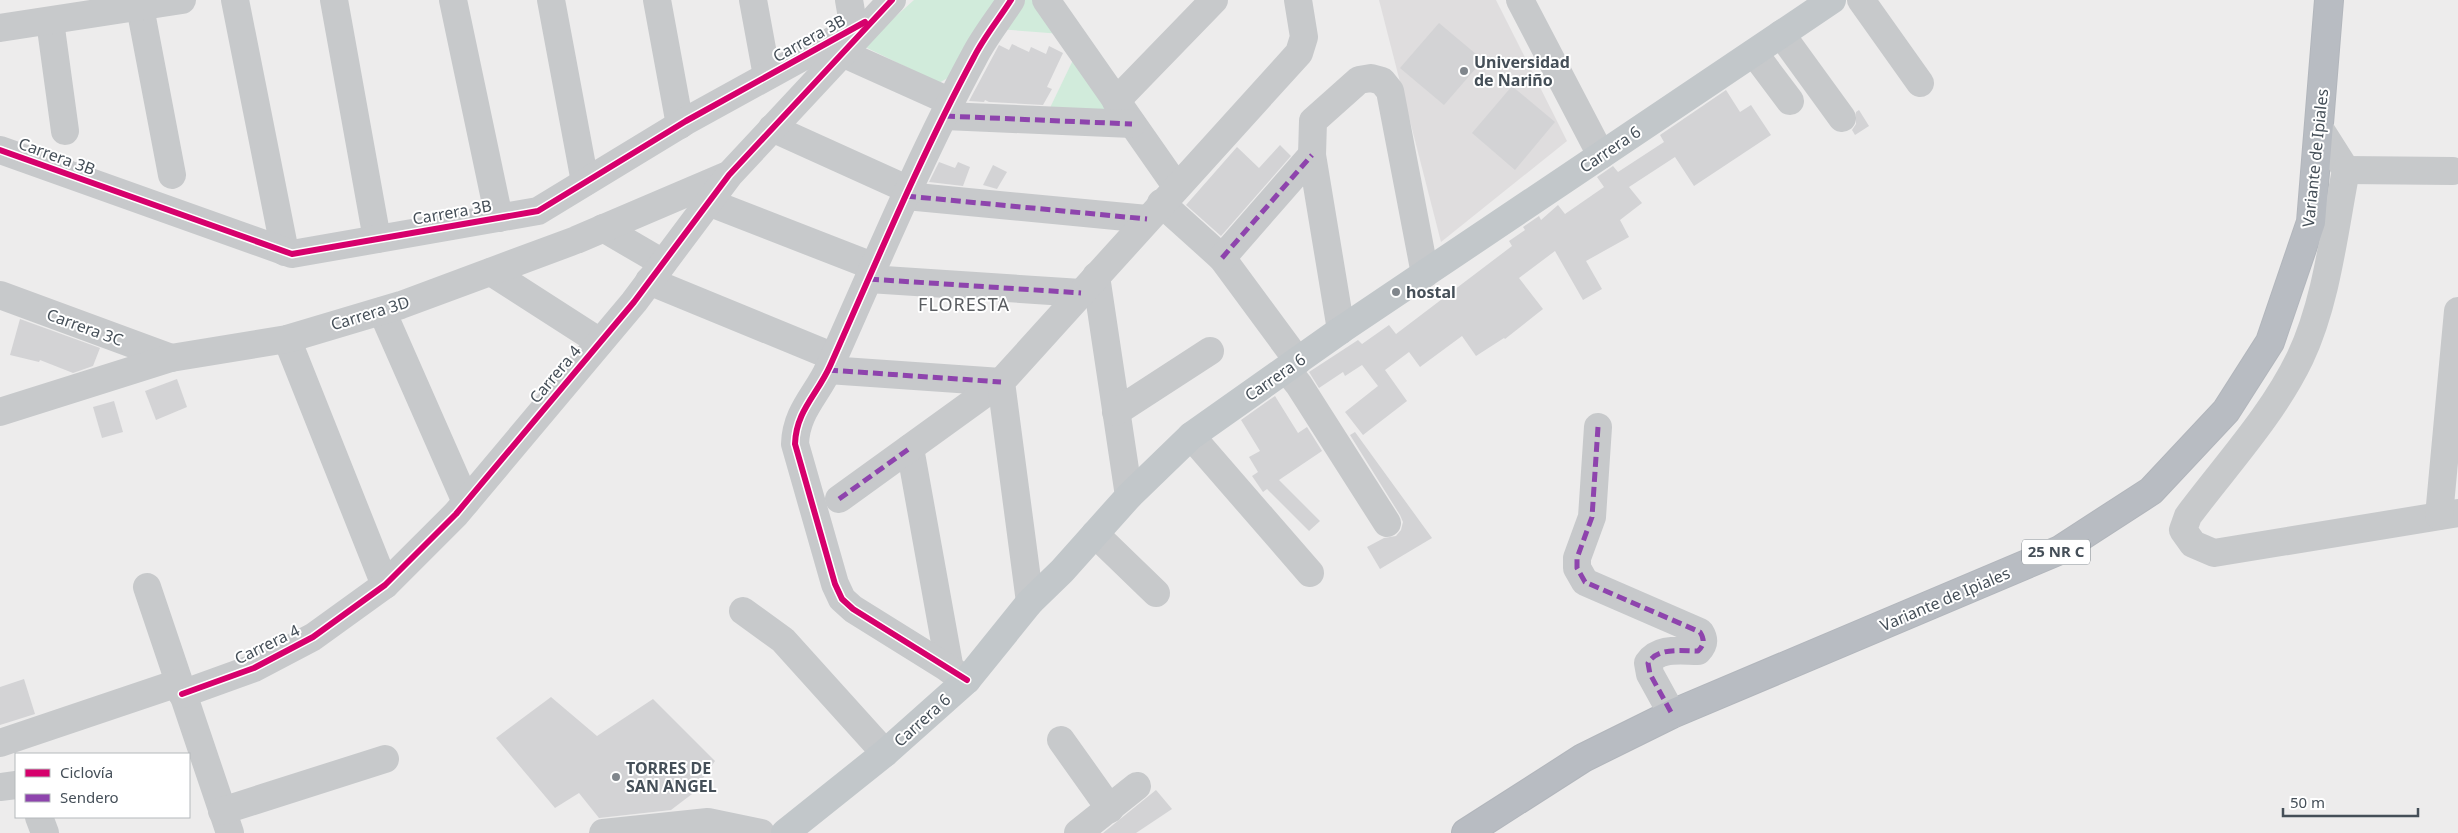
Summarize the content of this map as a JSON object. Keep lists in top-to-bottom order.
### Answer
{
  "streets": {
    "highway": ["Variante de Ipiales", "25 NR C"],
    "main road": ["Carrera 6"],
    "street": [
      "Carrera 3B",
      "Carrera 3D",
      "Carrera 3C",
      "Carrera 4"
    ]
  },
  "crossings": [
    ["Carrera 3B", "Carrera 4"],
    ["Carrera 3D", "Carrera 3C"],
    ["Carrera 3D", "Carrera 4"]
  ],
  "districts": ["FLORESTA"],
  "places": ["Universidad de Nariño", "hostal", "TORRES DE SAN ANGEL"],
  "legend": ["Ciclovía", "Sendero"],
  "scale_bar": "50 m"
}
